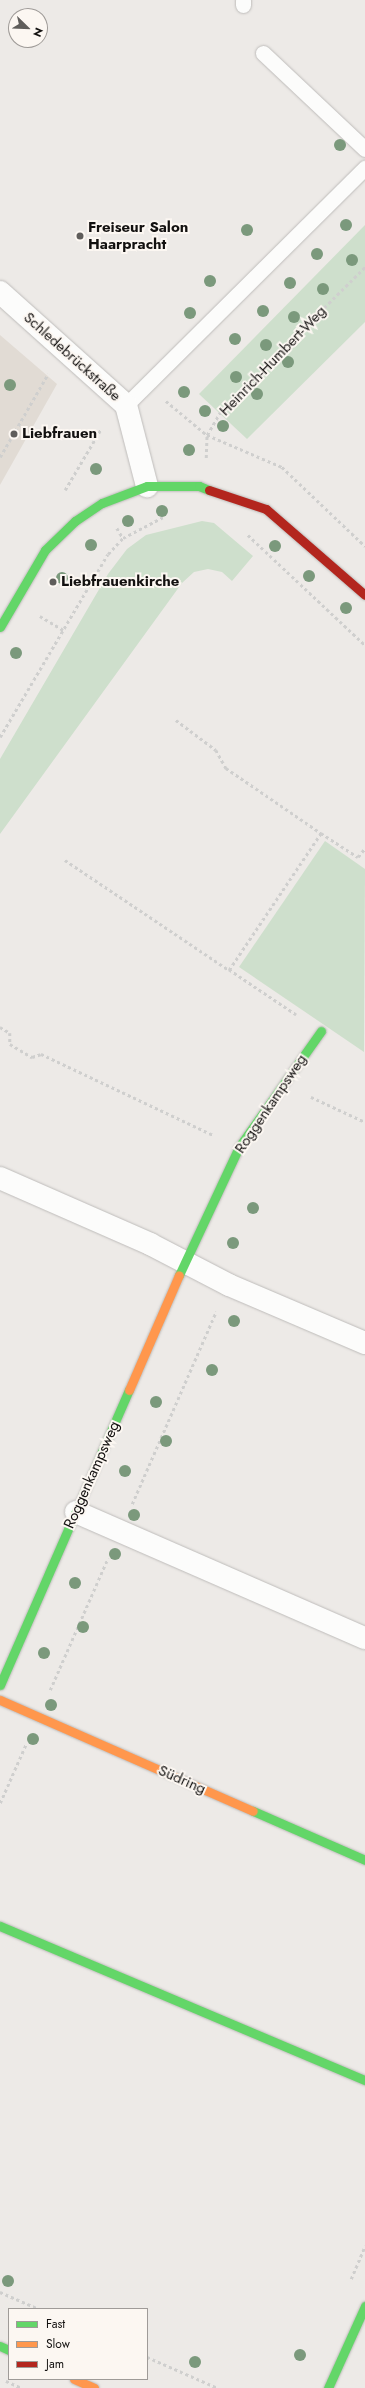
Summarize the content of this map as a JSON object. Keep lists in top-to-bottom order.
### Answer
{
  "streets": {
    "street": ["Schledebrückstraße", "Roggenkampsweg", "Südring"],
    "path": ["Heinrich-Humbert-Weg"]
  },
  "places": ["Freiseur Salon Haarpracht", "Liebfrauen", "Liebfrauenkirche"],
  "legend": ["Fast", "Slow", "Jam"],
  "north": "bottom right"
}
